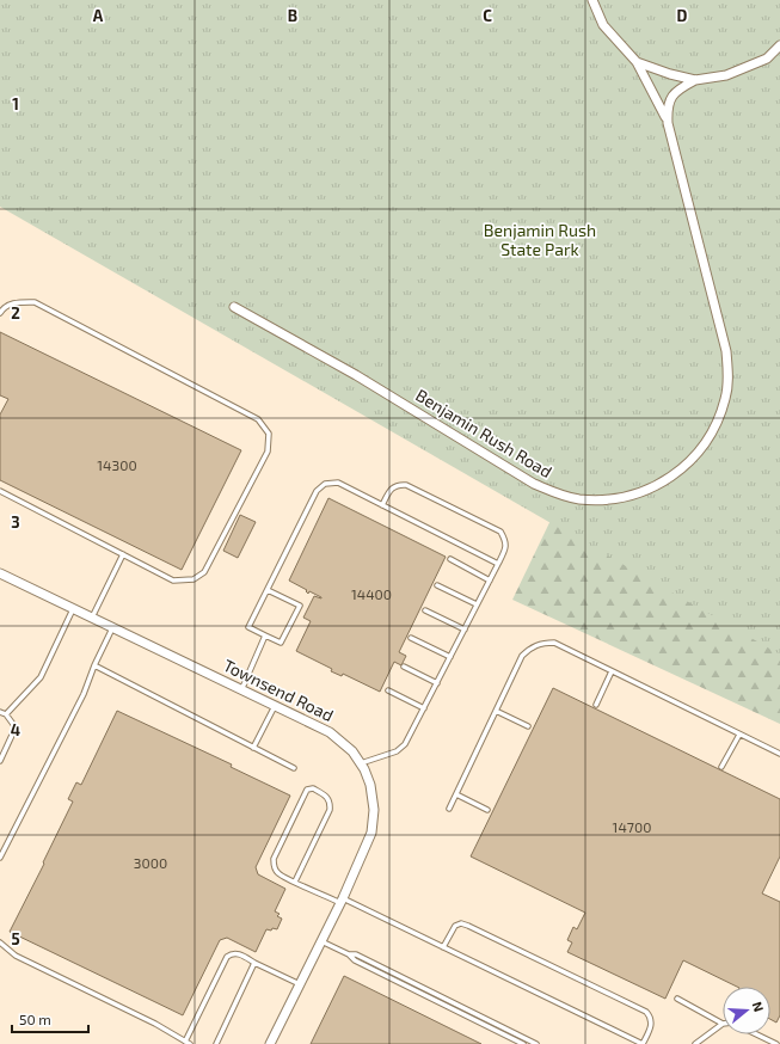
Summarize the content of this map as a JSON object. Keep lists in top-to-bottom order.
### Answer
{
  "streets": {
    "street": ["Benjamin Rush Road", "Townsend Road"]
  },
  "parks": ["Benjamin Rush State Park"],
  "house_numbers": [
    "14300",
    "14400",
    "14700",
    "3000"
  ],
  "scale_bar": "50 m",
  "north": "right",
  "grid": {
    "columns": [
      "A",
      "B",
      "C",
      "D"
    ],
    "rows": [
      "1",
      "2",
      "3",
      "4",
      "5"
    ]
  }
}
